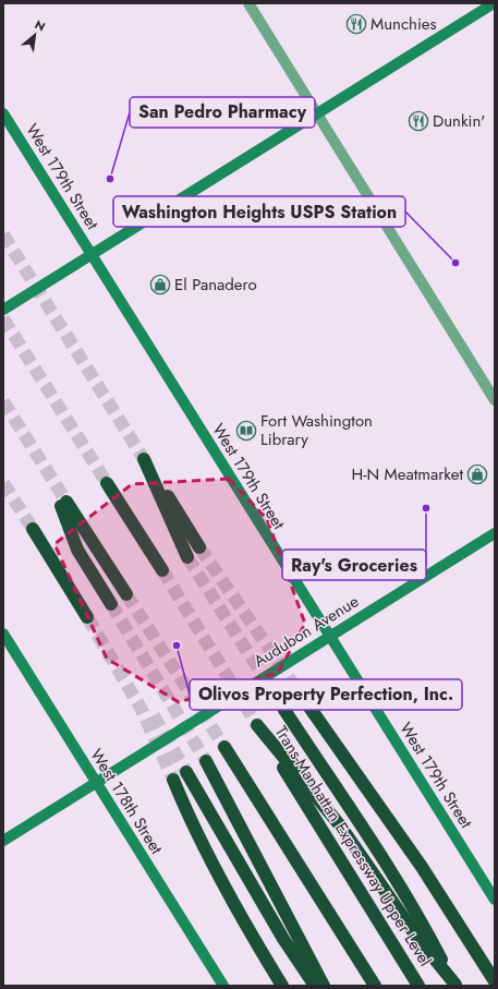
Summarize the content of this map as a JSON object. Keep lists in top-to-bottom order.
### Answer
{
  "streets": {
    "highway": ["Trans-Manhattan Expressway Upper Level"],
    "main road": ["West 179th Street", "Audubon Avenue", "West 178th Street"]
  },
  "crossings": [
    ["West 179th Street", "Audubon Avenue"],
    ["Audubon Avenue", "West 178th Street"]
  ],
  "places": {
    "restaurant": ["Munchies", "Dunkin'"],
    "other": [
      "San Pedro Pharmacy",
      "Washington Heights USPS Station",
      "Ray's Groceries",
      "Olivos Property Perfection, Inc."
    ],
    "shop": ["El Panadero", "H-N Meatmarket"],
    "library": ["Fort Washington Library"]
  },
  "north": "top right"
}
